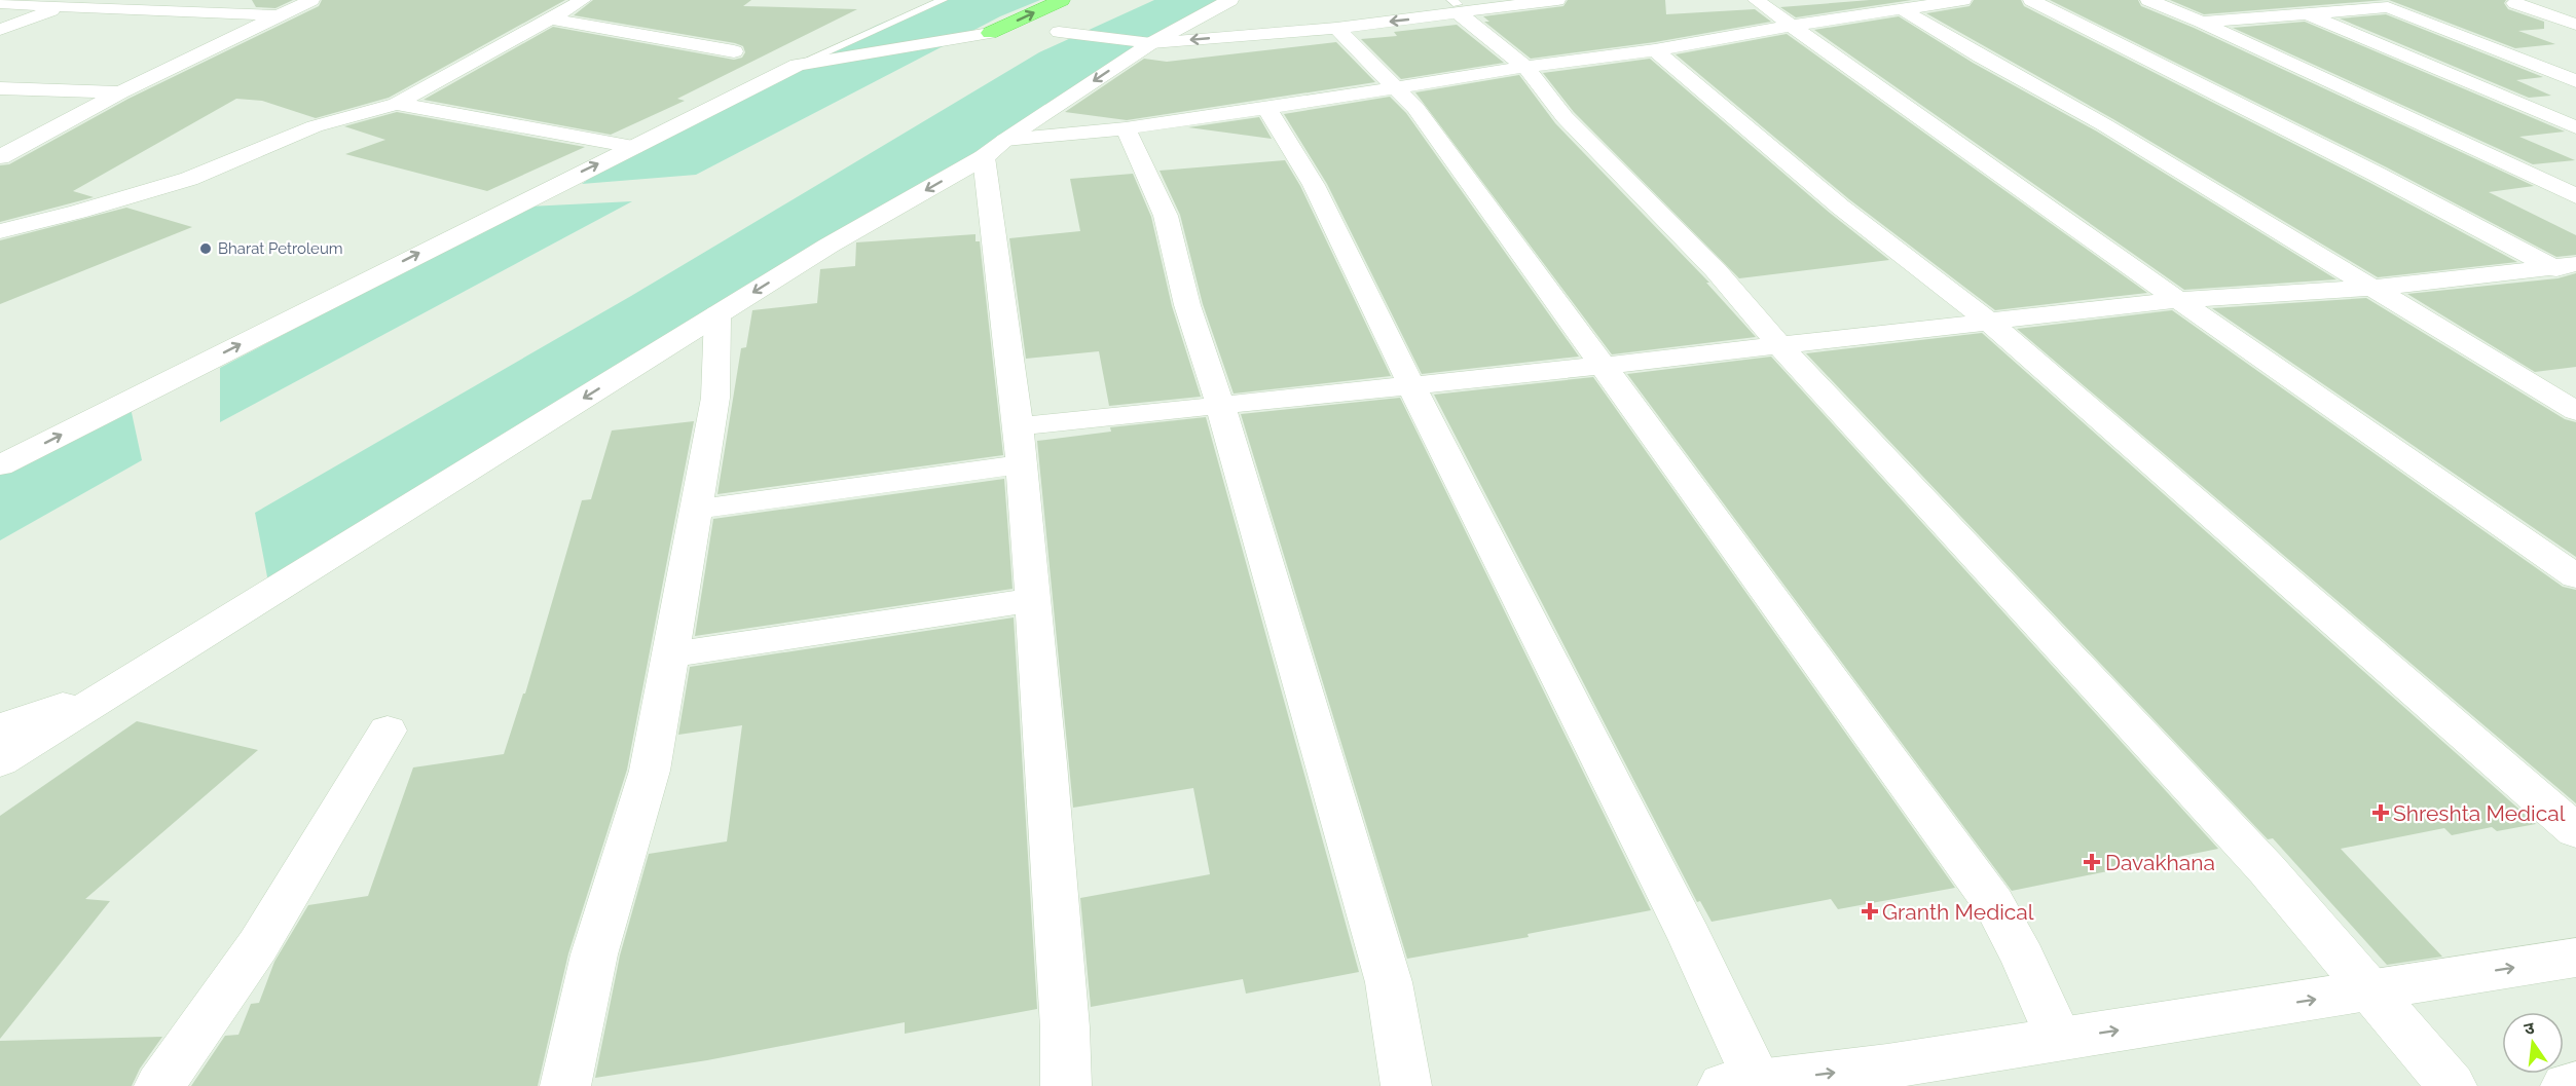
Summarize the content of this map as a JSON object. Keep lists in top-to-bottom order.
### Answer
{
  "places": {
    "other": ["Bharat Petroleum"],
    "health": ["Shreshta Medical", "Davakhana", "Granth Medical"]
  },
  "north": "top"
}
